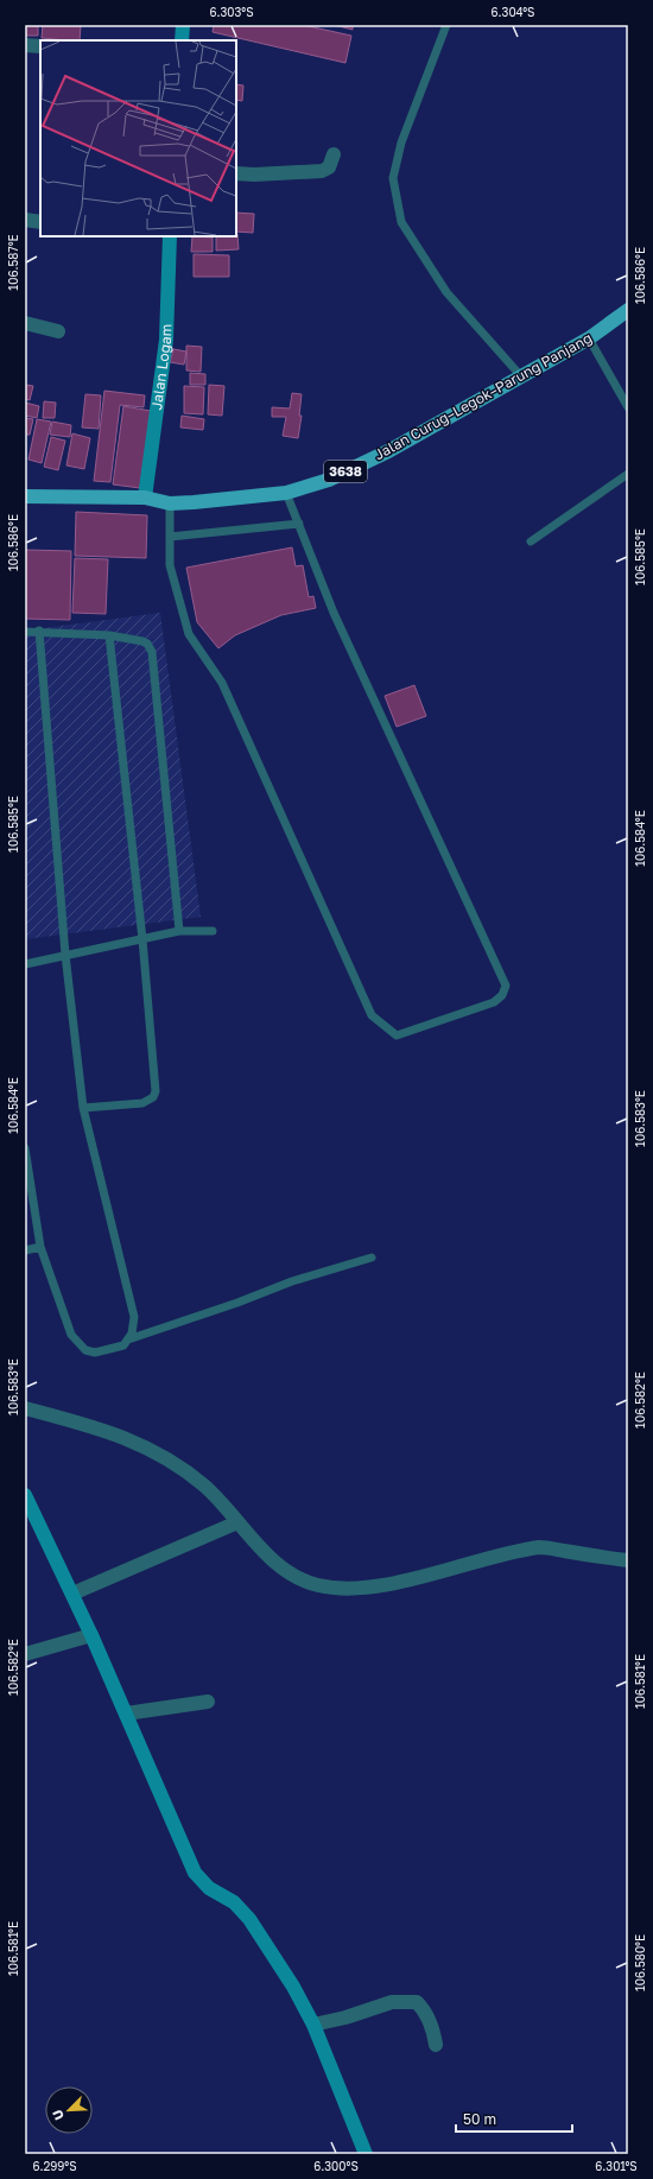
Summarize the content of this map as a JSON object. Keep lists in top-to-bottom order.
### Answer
{
  "streets": {
    "main road": ["Jalan Curug–Legok–Parung Panjang", "3638"],
    "street": ["Jalan Logam"]
  },
  "crossings": [
    ["Jalan Logam", "Jalan Curug–Legok–Parung Panjang"]
  ],
  "scale_bar": "50 m",
  "north": "bottom left",
  "coordinates": [
    "6.303°S",
    "6.304°S",
    "106.587°E",
    "106.586°E",
    "106.585°E",
    "106.584°E",
    "106.583°E",
    "106.582°E",
    "106.581°E",
    "106.580°E",
    "6.299°S",
    "6.300°S",
    "6.301°S"
  ]
}
